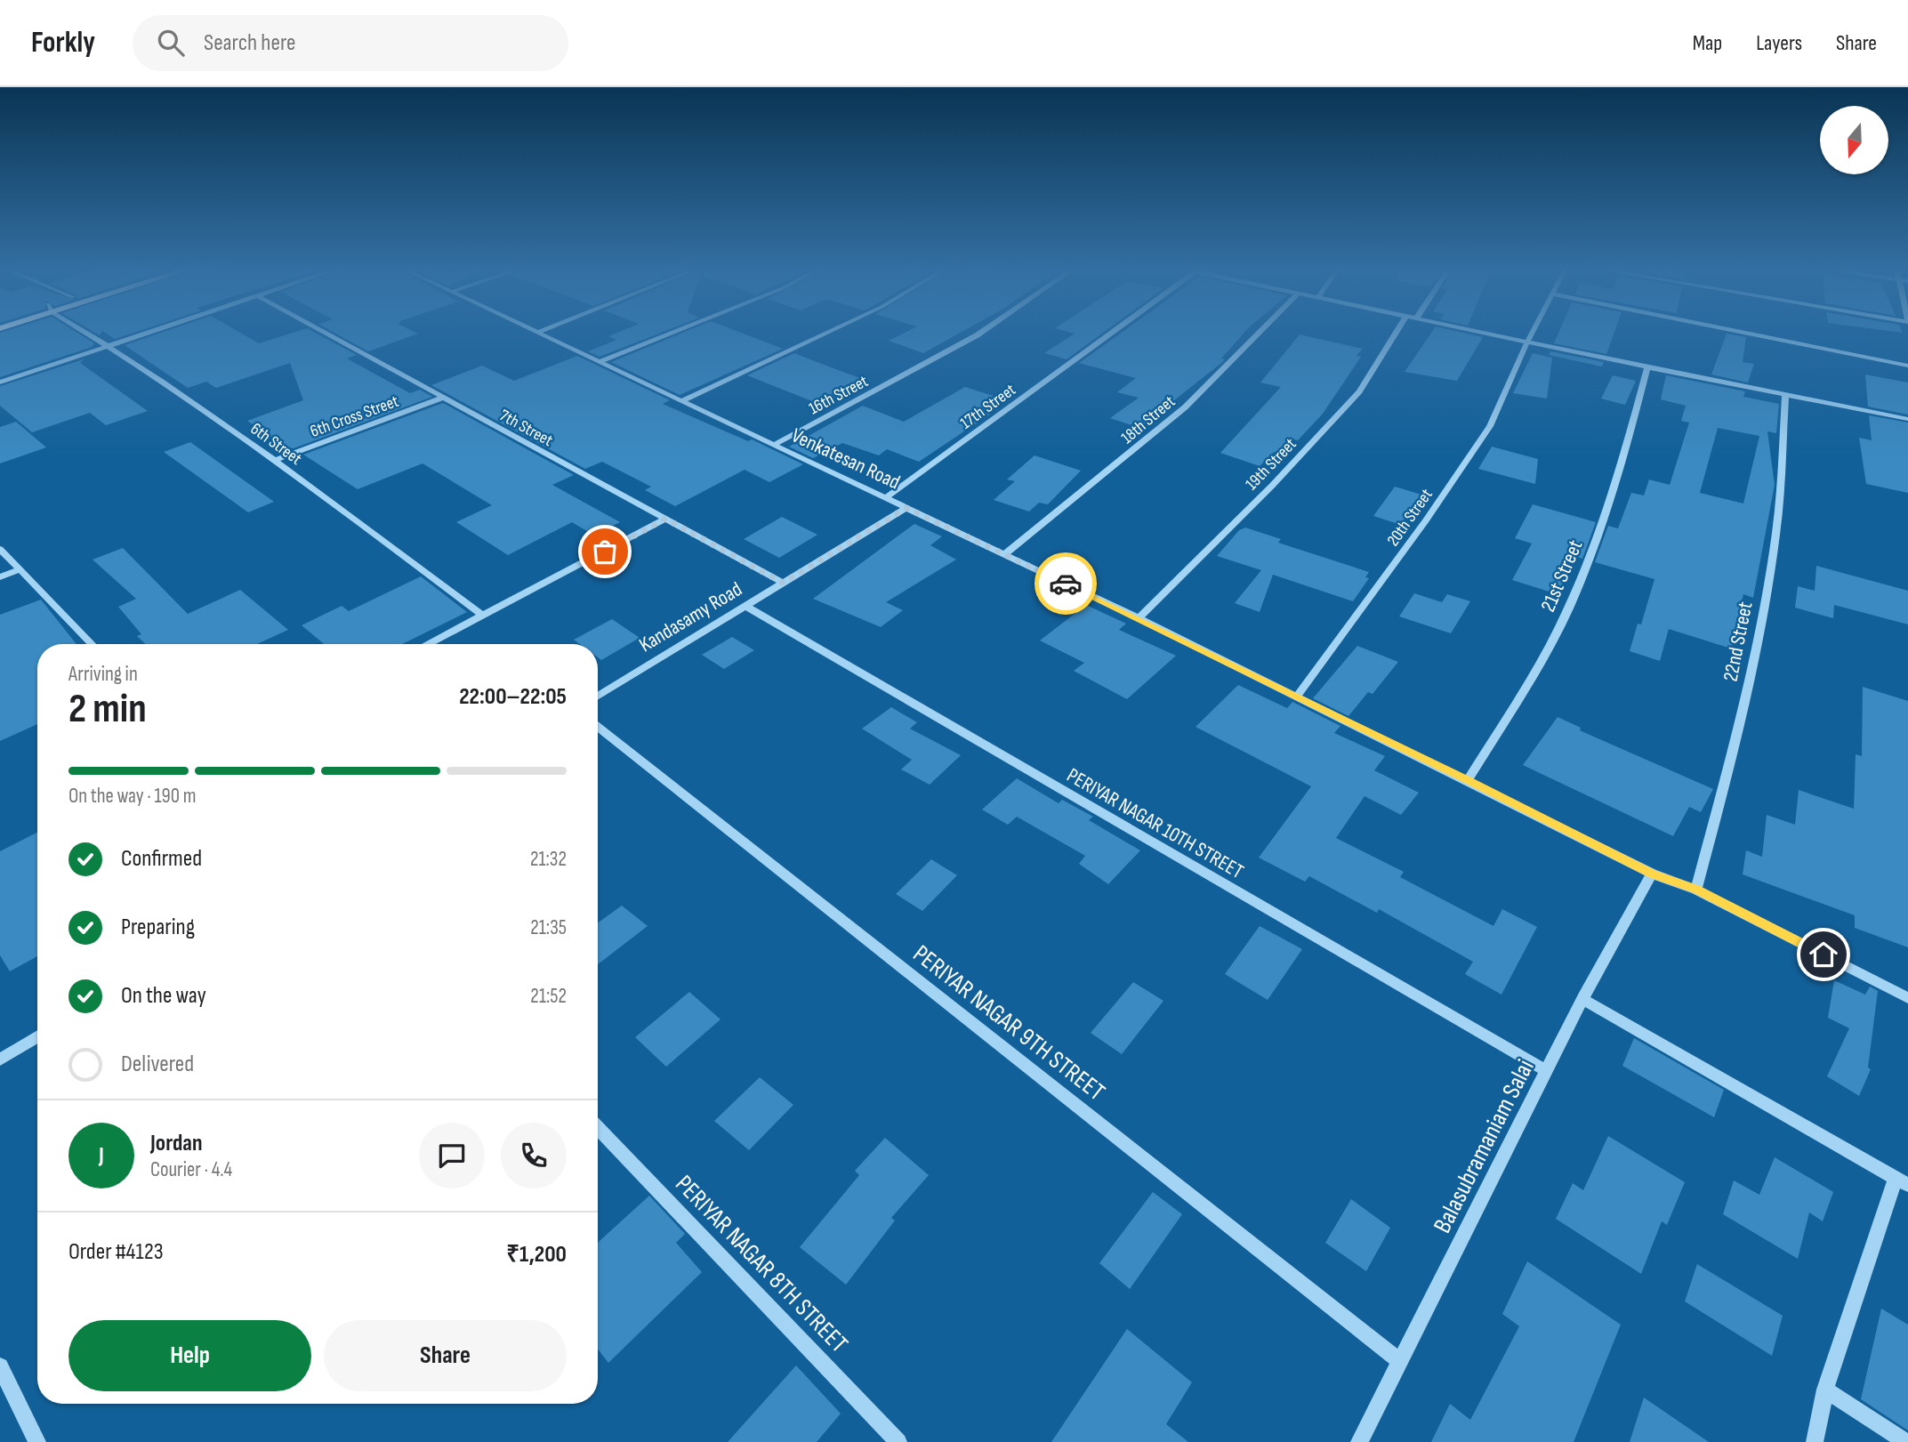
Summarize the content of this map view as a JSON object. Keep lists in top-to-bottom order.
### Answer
{
  "streets": {
    "street": [
      "16th Street",
      "17th Street",
      "6th Cross Street",
      "18th Street",
      "7th Street",
      "6th Street",
      "Venkatesan Road",
      "19th Street",
      "20th Street",
      "21st Street",
      "Kandasamy Road",
      "22nd Street",
      "PERIYAR NAGAR 10TH STREET",
      "PERIYAR NAGAR 9TH STREET",
      "Balasubramaniam Salai",
      "PERIYAR NAGAR 8TH STREET"
    ]
  },
  "crossings": [
    ["16th Street", "Venkatesan Road"],
    ["17th Street", "Venkatesan Road"],
    ["6th Cross Street", "7th Street"],
    ["6th Cross Street", "6th Street"],
    ["18th Street", "Venkatesan Road"],
    ["7th Street", "Kandasamy Road"],
    ["Venkatesan Road", "19th Street"],
    ["Venkatesan Road", "20th Street"],
    ["Venkatesan Road", "21st Street"],
    ["Venkatesan Road", "Kandasamy Road"],
    ["Venkatesan Road", "22nd Street"],
    ["Venkatesan Road", "Balasubramaniam Salai"],
    ["Kandasamy Road", "PERIYAR NAGAR 10TH STREET"],
    ["PERIYAR NAGAR 10TH STREET", "Balasubramaniam Salai"],
    ["PERIYAR NAGAR 9TH STREET", "Balasubramaniam Salai"]
  ],
  "north": "bottom",
  "page": {
    "header": "Forkly",
    "search": "Search here",
    "nav": ["Map", "Layers", "Share"],
    "heading": ["2 min", "Arriving in", "22:00–22:05"],
    "panel": [
      "Jordan",
      "Courier · 4.4",
      "Order #4123",
      "₹1,200"
    ],
    "bar": "On the way · 190 m",
    "list": [
      ["Confirmed", "21:32"],
      ["Preparing", "21:35"],
      ["On the way", "21:52"],
      "Delivered"
    ],
    "round": "J",
    "buttons": ["Help", "Share"]
  }
}
